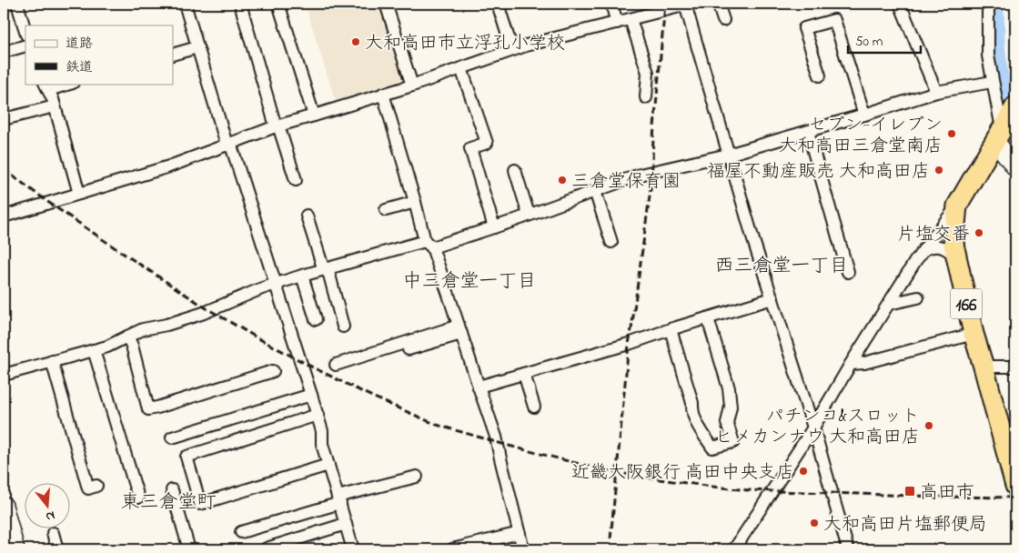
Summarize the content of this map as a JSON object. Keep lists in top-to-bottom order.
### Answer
{
  "streets": {
    "highway": ["166"]
  },
  "districts": ["西三倉堂一丁目", "中三倉堂一丁目", "東三倉堂町"],
  "places": {
    "other": [
      "大和高田市立浮孔小学校",
      "セブン-イレブン 大和高田三倉堂南店",
      "福屋不動産販売 大和高田店",
      "三倉堂保育園",
      "片塩交番",
      "パチンコ&スロット ヒメカンナウ 大和高田店",
      "近畿大阪銀行 高田中央支店",
      "大和高田片塩郵便局"
    ],
    "transit": ["高田市"]
  },
  "legend": ["道路", "鉄道"],
  "scale_bar": "50 m",
  "north": "bottom"
}
